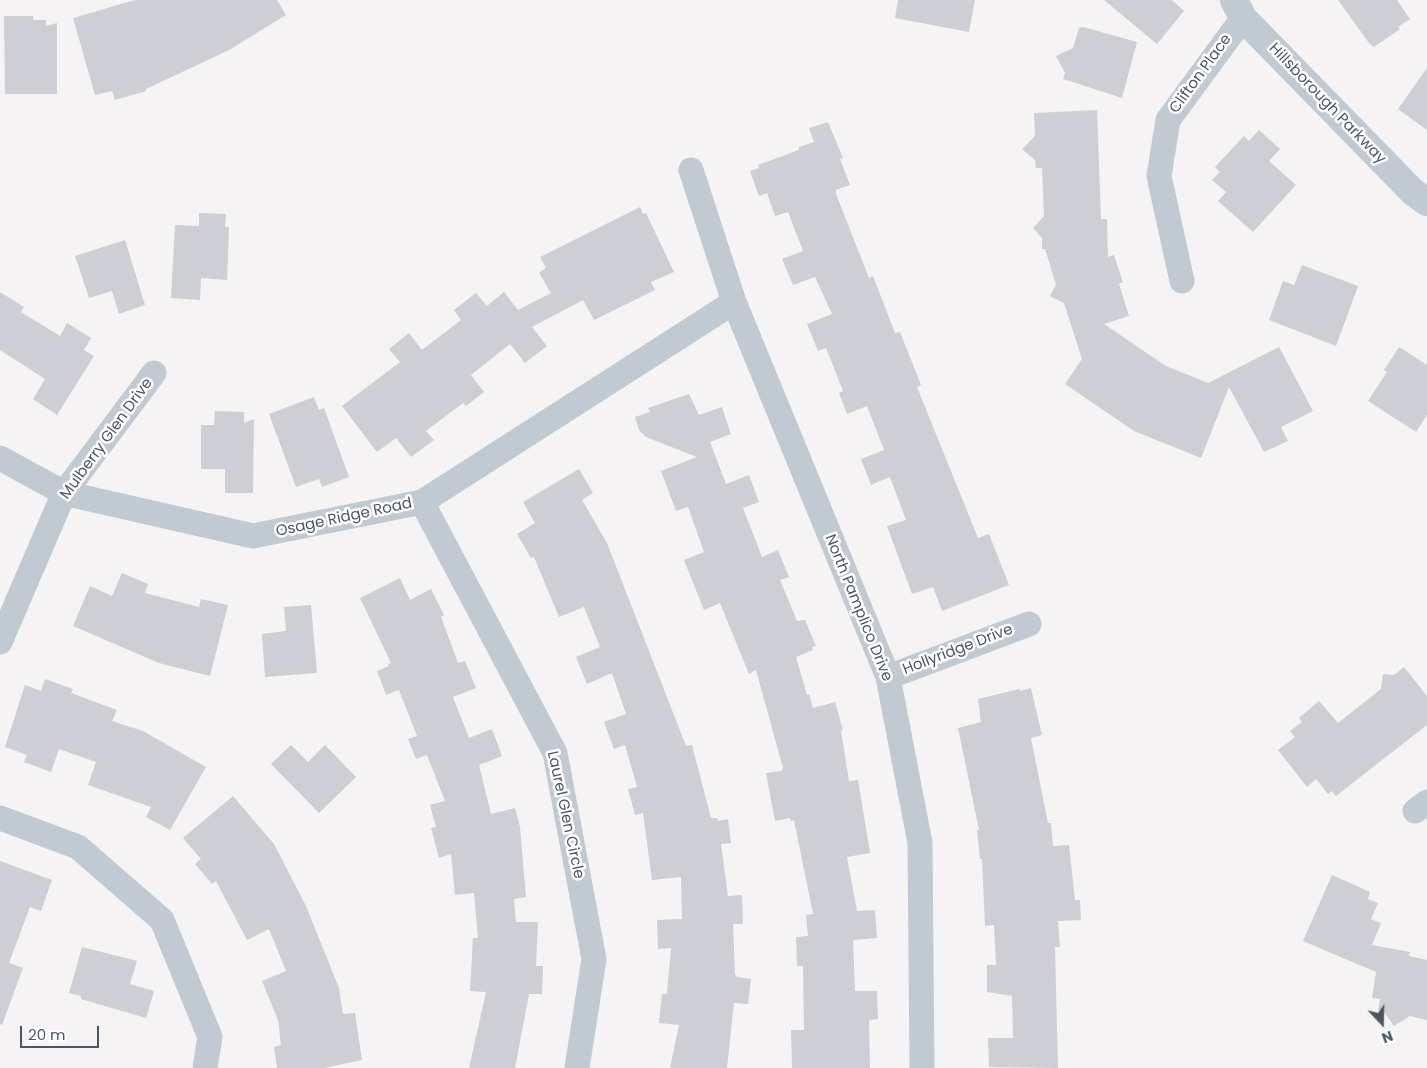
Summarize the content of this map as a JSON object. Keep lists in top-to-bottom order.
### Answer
{
  "streets": {
    "street": [
      "Clifton Place",
      "Hillsborough Parkway",
      "Mulberry Glen Drive",
      "Osage Ridge Road",
      "North Pamplico Drive",
      "Hollyridge Drive",
      "Laurel Glen Circle"
    ]
  },
  "crossings": [
    ["Clifton Place", "Hillsborough Parkway"],
    ["Mulberry Glen Drive", "Osage Ridge Road"],
    ["Osage Ridge Road", "North Pamplico Drive"],
    ["Osage Ridge Road", "Laurel Glen Circle"],
    ["North Pamplico Drive", "Hollyridge Drive"]
  ],
  "scale_bar": "20 m",
  "north": "bottom"
}
